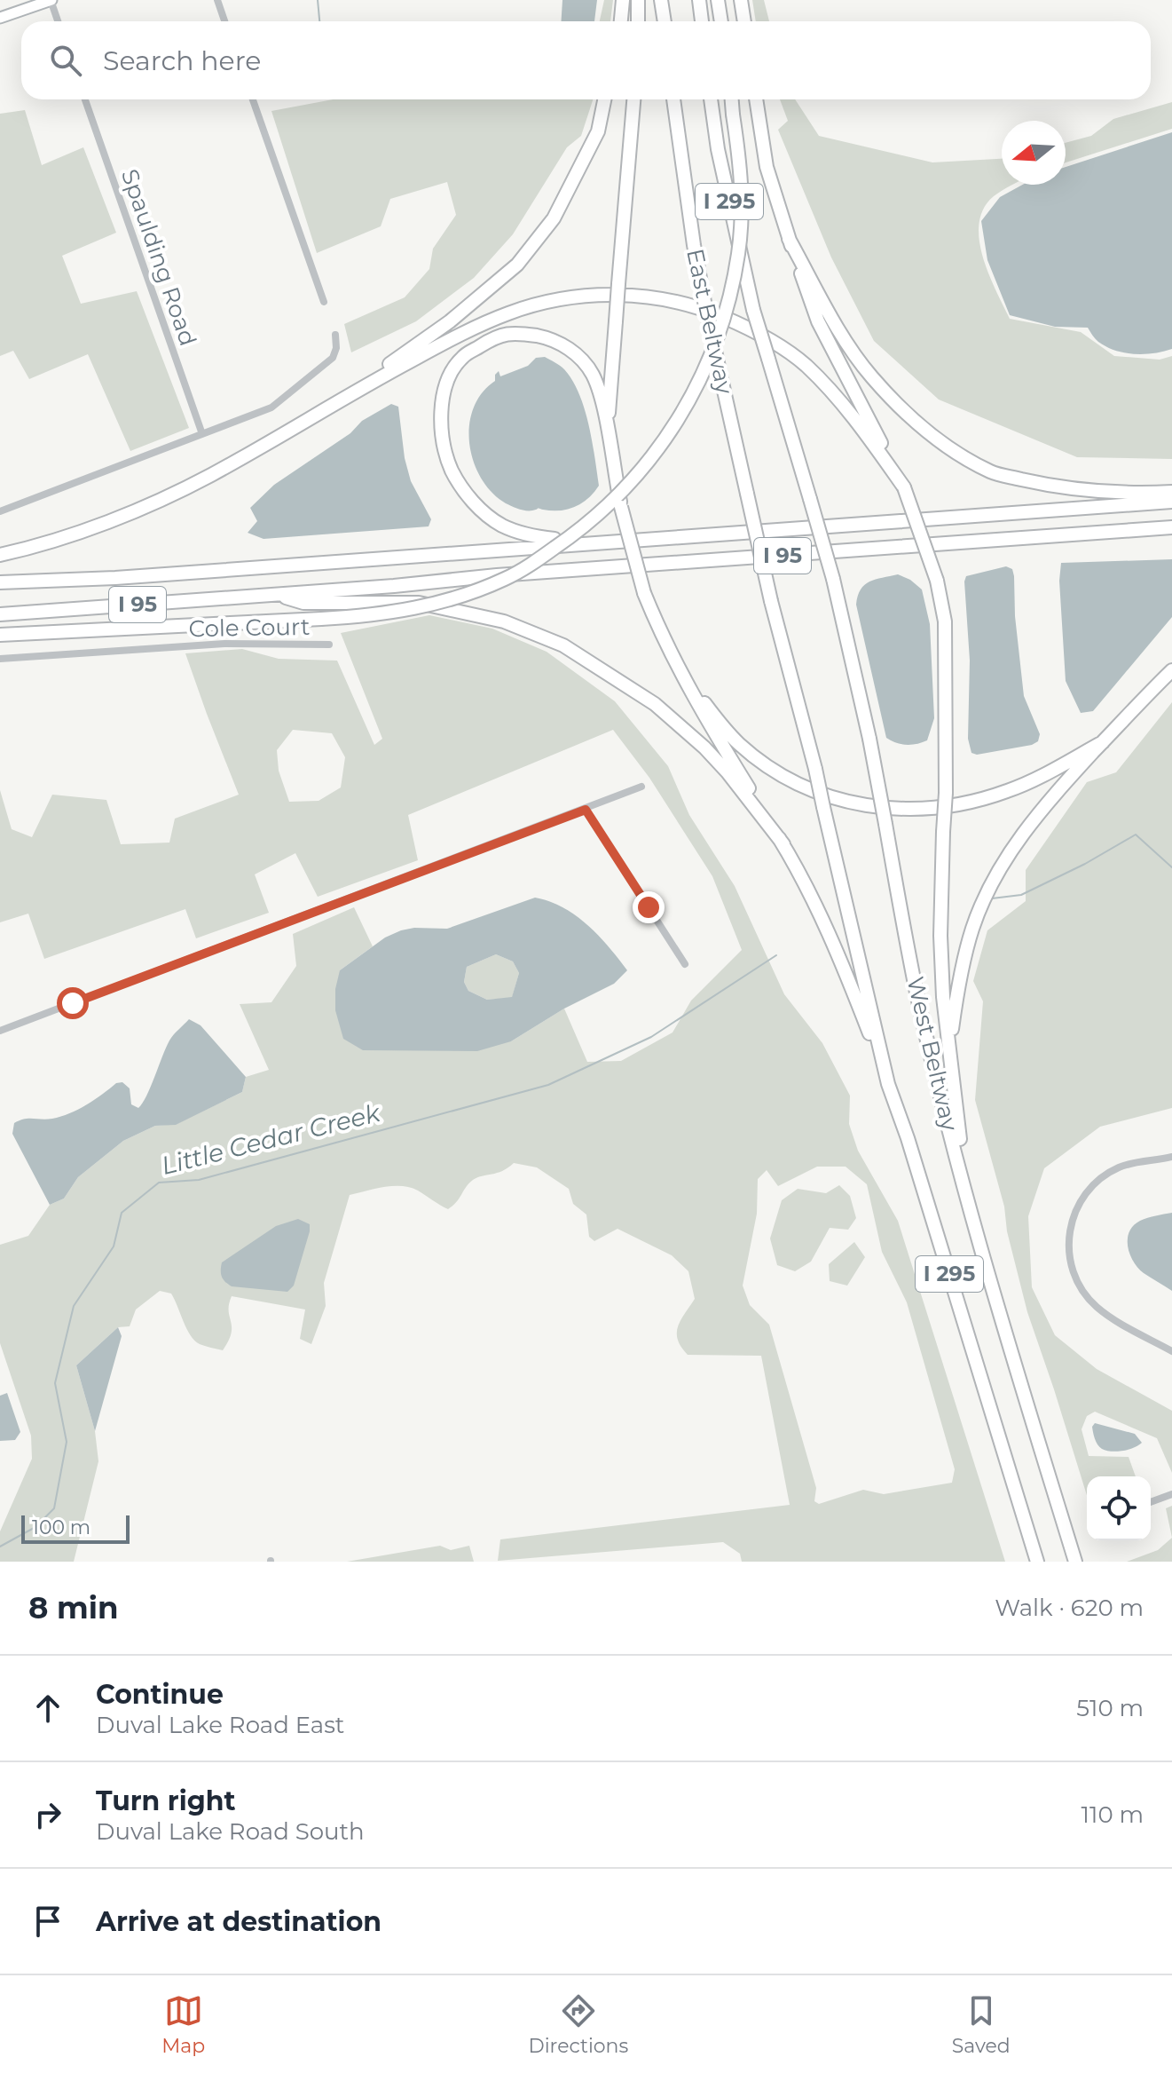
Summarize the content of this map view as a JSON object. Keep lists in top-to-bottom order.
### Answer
{
  "streets": {
    "highway": [
      "I 295",
      "East Beltway",
      "I 95",
      "West Beltway"
    ],
    "street": ["Spaulding Road", "Cole Court"]
  },
  "crossings": [
    ["East Beltway", "West Beltway"]
  ],
  "water": ["Little Cedar Creek"],
  "scale_bar": "100 m",
  "north": "left",
  "page": {
    "search": "Search here",
    "scale": "100 m",
    "heading": ["8 min", "Walk · 620 m"],
    "list": [
      ["Continue", "Duval Lake Road East", "510 m"],
      ["Turn right", "Duval Lake Road South", "110 m"],
      "Arrive at destination"
    ],
    "nav": ["Map", "Directions", "Saved"]
  }
}
